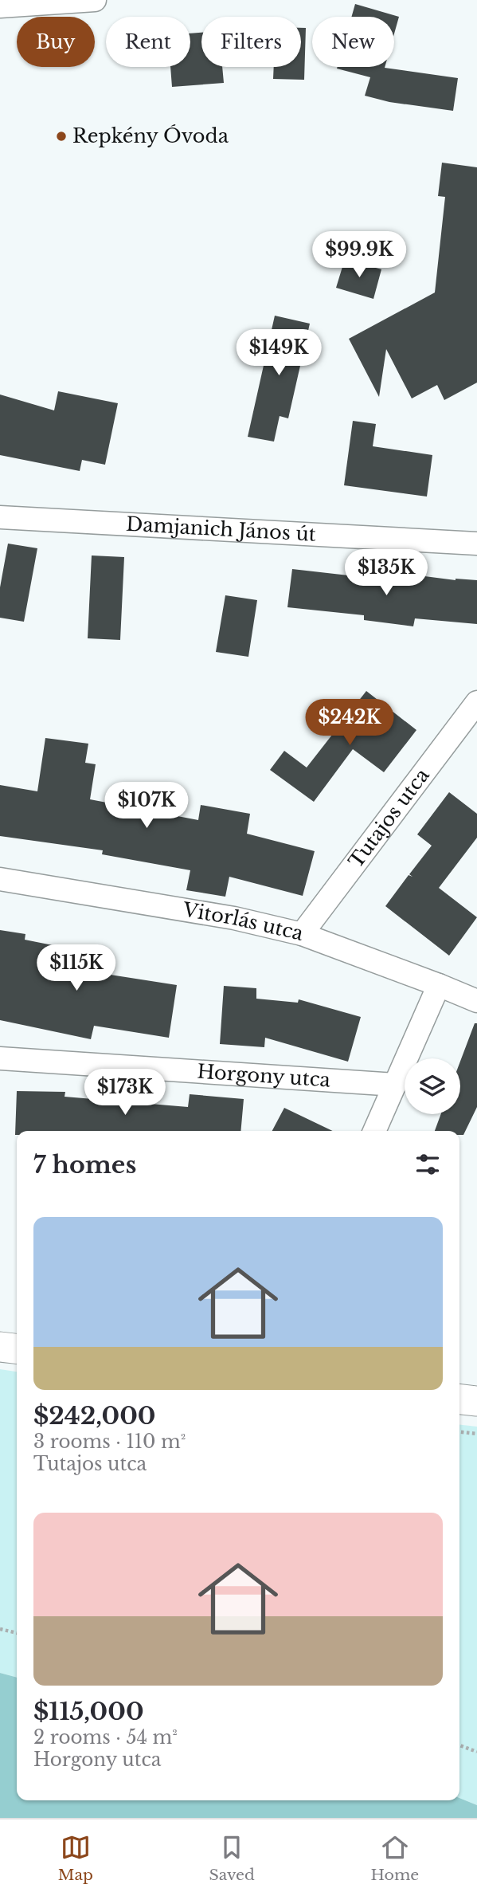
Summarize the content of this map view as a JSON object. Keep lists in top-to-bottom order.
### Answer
{
  "streets": {
    "street": [
      "Damjanich János út",
      "Tutajos utca",
      "Vitorlás utca",
      "Horgony utca"
    ]
  },
  "crossings": [
    ["Tutajos utca", "Vitorlás utca"]
  ],
  "places": ["Repkény Óvoda"],
  "page": {
    "chip": [
      "Buy",
      "Rent",
      "Filters",
      "New"
    ],
    "price": [
      "$99.9K",
      "$149K",
      "$135K",
      "$242K",
      "$107K",
      "$115K",
      "$173K"
    ],
    "heading": "7 homes",
    "list": [
      {
        "name": "$242,000",
        "note": "3 rooms · 110 m² · Tutajos utca"
      },
      {
        "name": "$115,000",
        "note": "2 rooms · 54 m² · Horgony utca"
      }
    ],
    "tabs": ["Map", "Saved", "Home"]
  }
}
